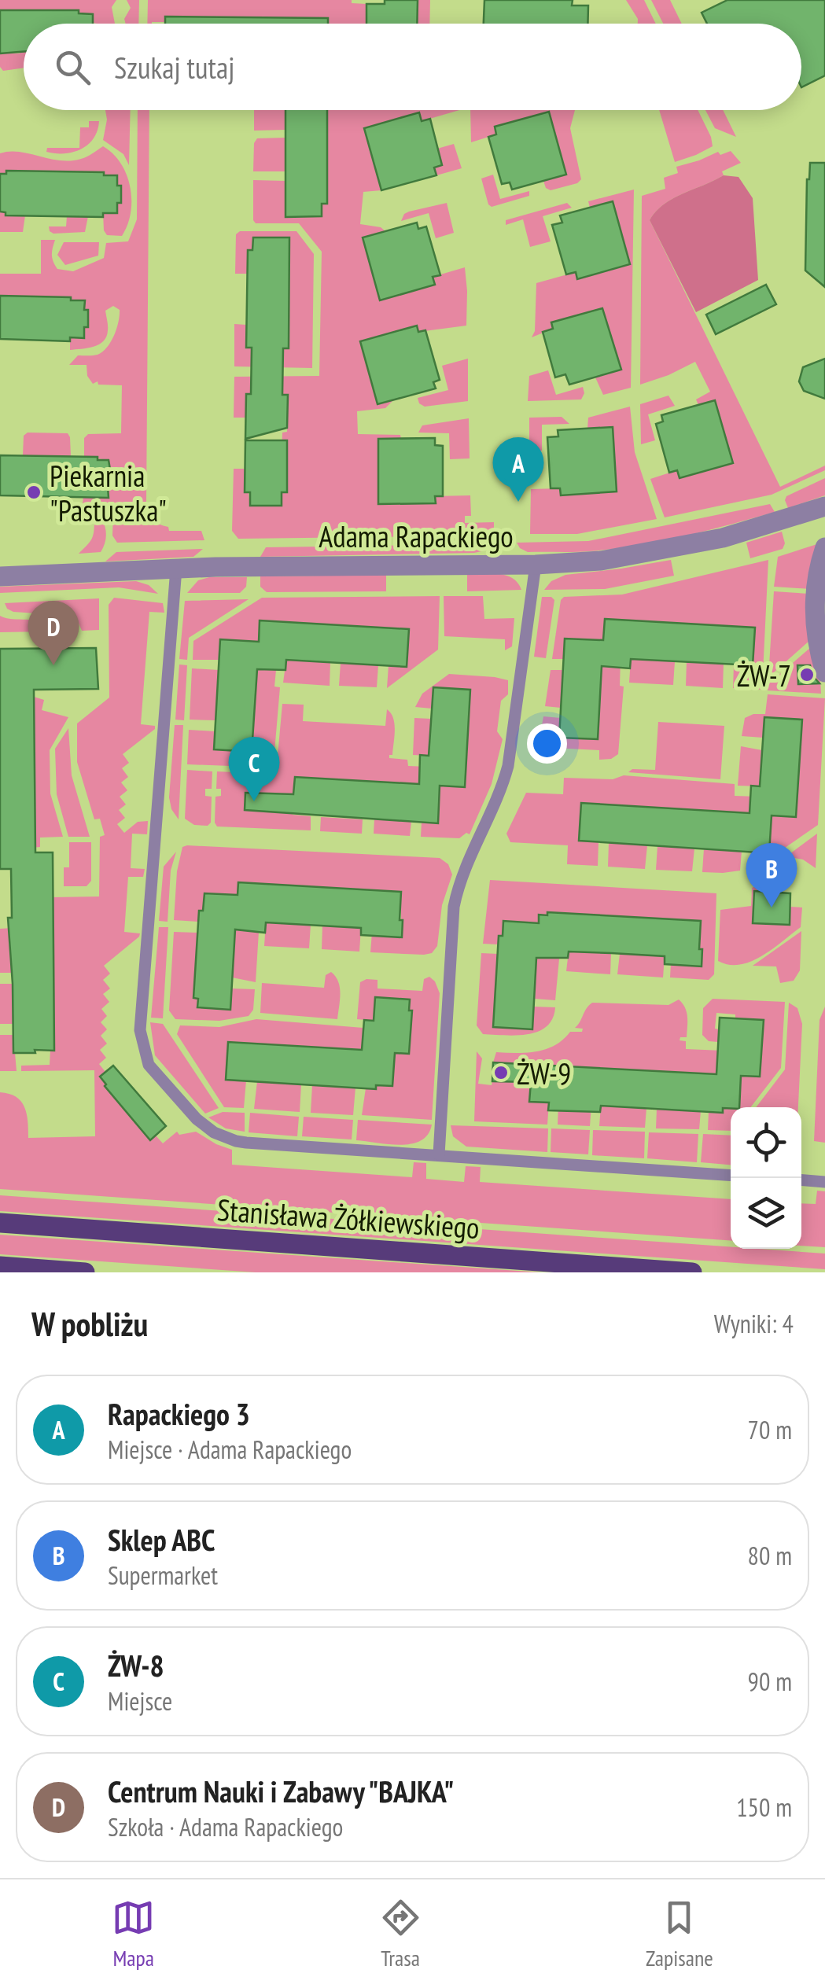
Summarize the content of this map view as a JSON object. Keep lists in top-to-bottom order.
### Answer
{
  "streets": {
    "main road": ["Stanisława Żółkiewskiego"],
    "street": ["Adama Rapackiego"]
  },
  "places": ["Piekarnia \"Pastuszka\"", "ŻW-7", "ŻW-9"],
  "page": {
    "search": "Szukaj tutaj",
    "pins": [
      "A",
      "D",
      "C",
      "B"
    ],
    "heading": ["W pobliżu", "Wyniki: 4"],
    "list": [
      {
        "mark": "A",
        "name": "Rapackiego 3",
        "note": "Miejsce · Adama Rapackiego",
        "value": "70 m"
      },
      {
        "mark": "B",
        "name": "Sklep ABC",
        "note": "Supermarket",
        "value": "80 m"
      },
      {
        "mark": "C",
        "name": "ŻW-8",
        "note": "Miejsce",
        "value": "90 m"
      },
      {
        "mark": "D",
        "name": "Centrum Nauki i Zabawy \"BAJKA\"",
        "note": "Szkoła · Adama Rapackiego",
        "value": "150 m"
      }
    ],
    "nav": ["Mapa", "Trasa", "Zapisane"]
  }
}
